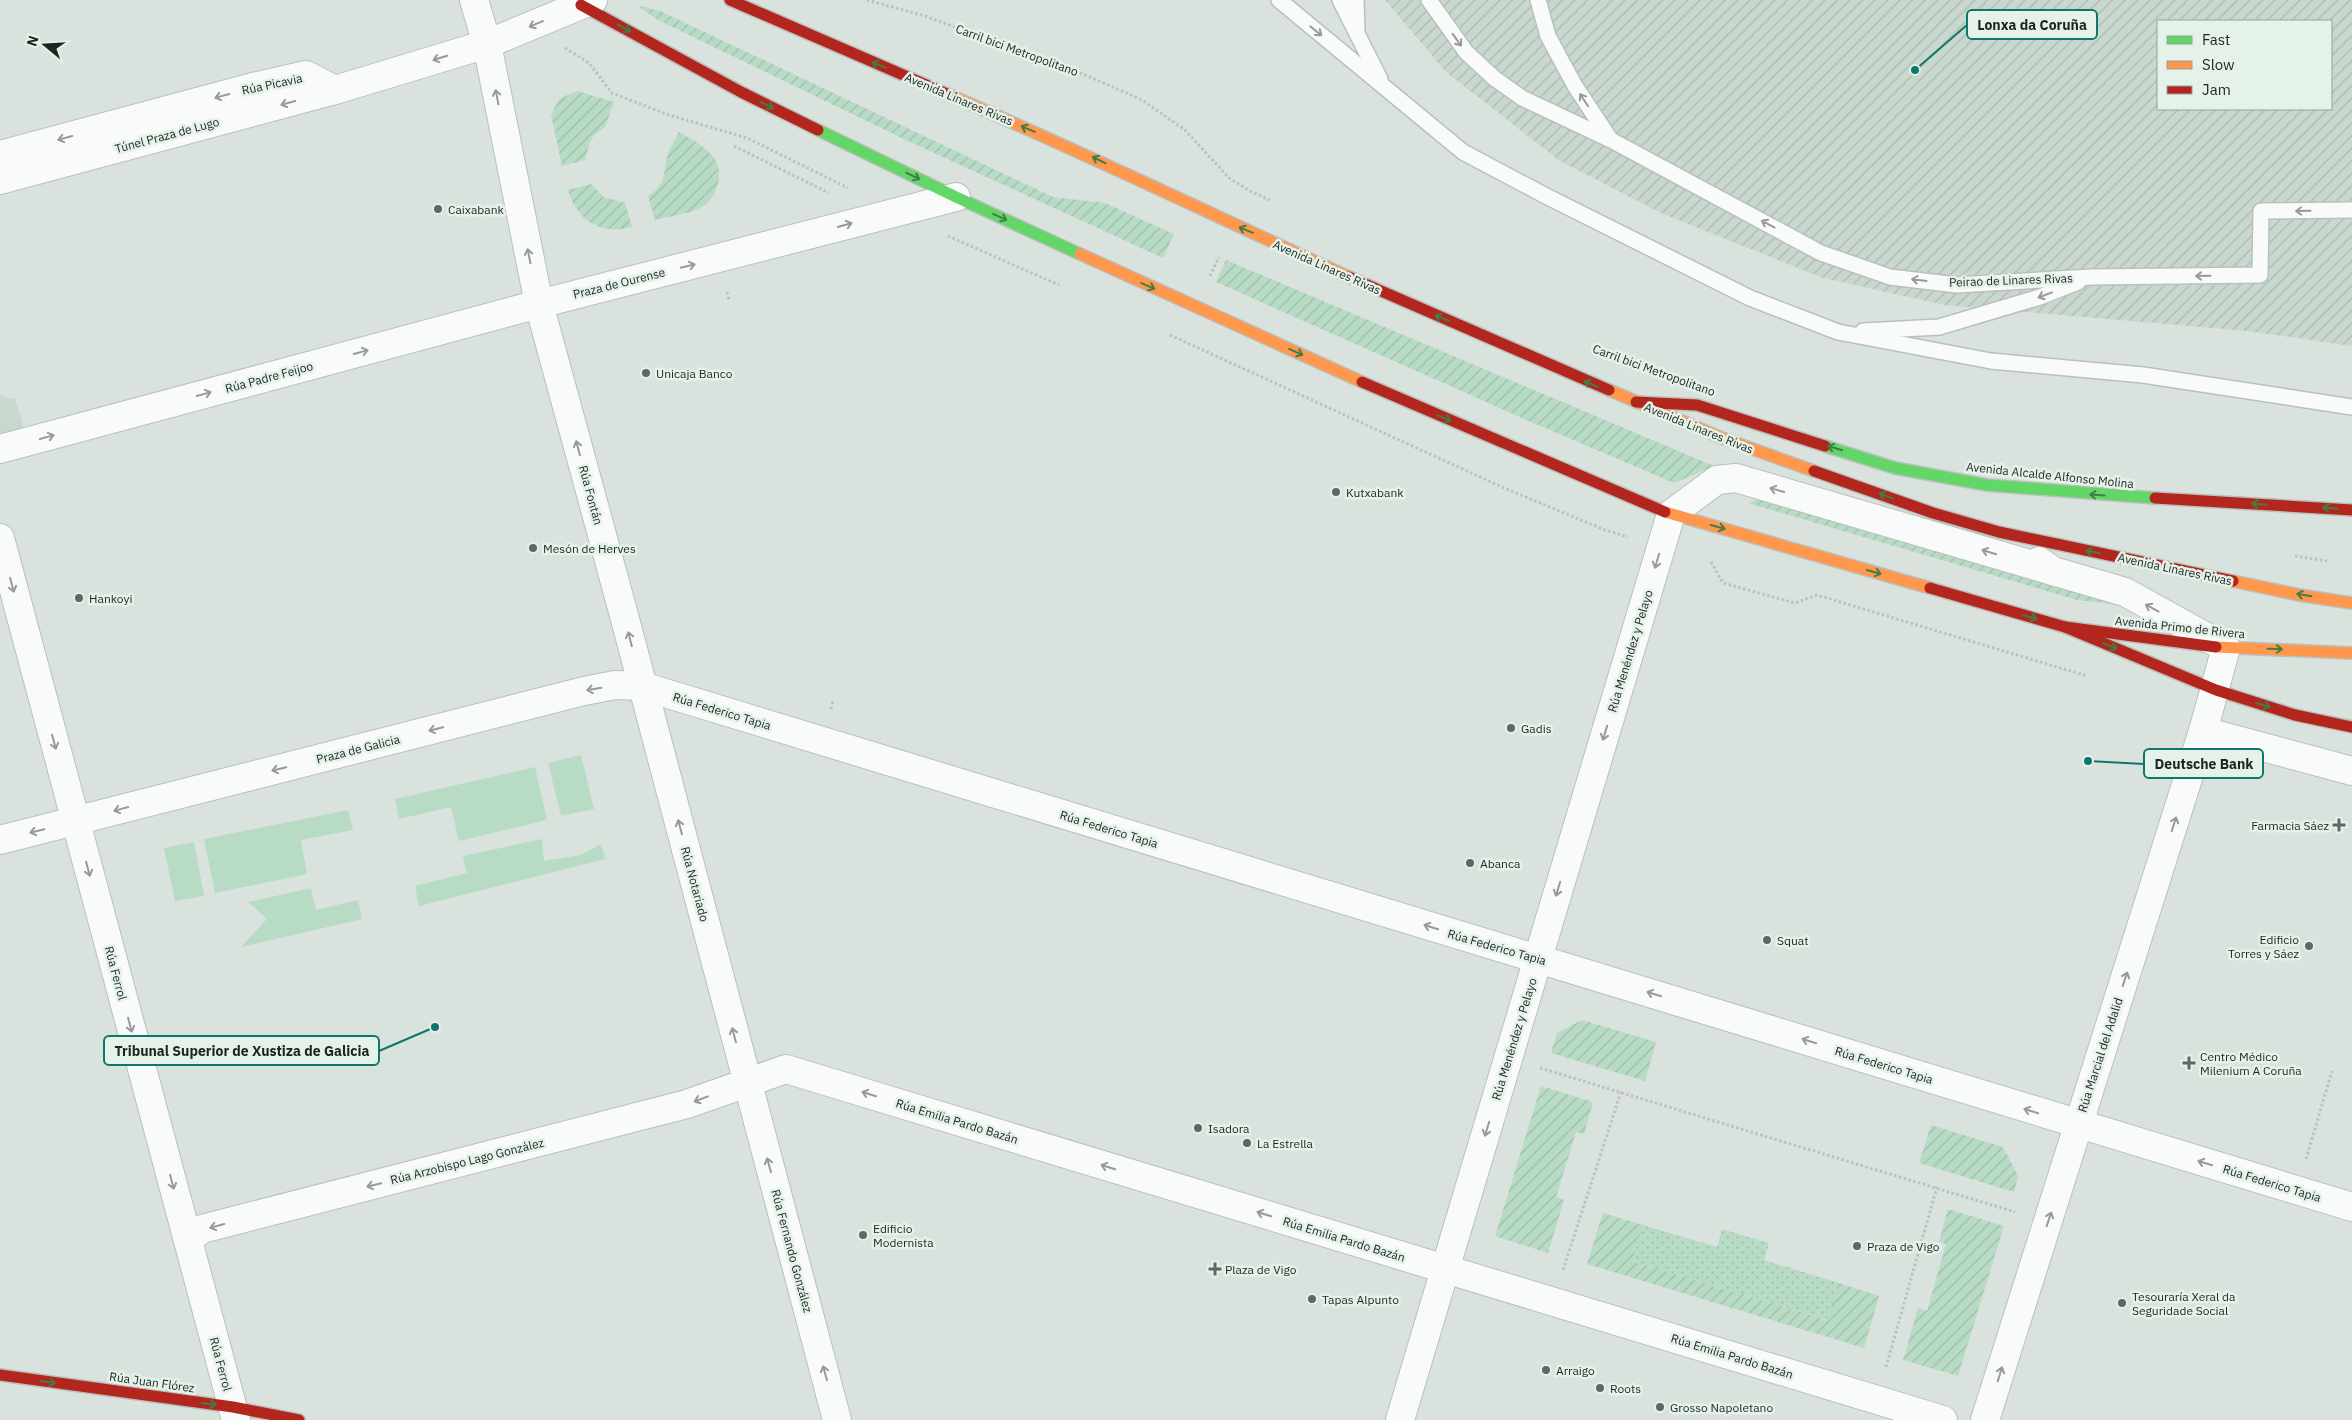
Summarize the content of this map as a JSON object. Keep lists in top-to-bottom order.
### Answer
{
  "streets": {
    "main road": [
      "Avenida Linares Rivas",
      "Avenida Alcalde Alfonso Molina",
      "Avenida Primo de Rivera",
      "Rúa Juan Flórez"
    ],
    "street": [
      "Rúa Picavia",
      "Túnel Praza de Lugo",
      "Praza de Ourense",
      "Rúa Padre Feijoo",
      "Rúa Fontán",
      "Rúa Menéndez y Pelayo",
      "Rúa Federico Tapia",
      "Praza de Galicia",
      "Rúa Notariado",
      "Rúa Ferrol",
      "Rúa Marcial del Adalid",
      "Rúa Emilia Pardo Bazán",
      "Rúa Arzobispo Lago González",
      "Rúa Fernando González"
    ],
    "lane": ["Peirao de Linares Rivas"],
    "path": ["Carril bici Metropolitano"]
  },
  "crossings": [
    ["Rúa Picavia", "Túnel Praza de Lugo"],
    ["Avenida Linares Rivas", "Avenida Alcalde Alfonso Molina"],
    ["Avenida Linares Rivas", "Avenida Primo de Rivera"],
    ["Avenida Linares Rivas", "Rúa Menéndez y Pelayo"],
    ["Praza de Ourense", "Rúa Padre Feijoo"],
    ["Praza de Ourense", "Rúa Fontán"],
    ["Rúa Padre Feijoo", "Rúa Fontán"],
    ["Rúa Fontán", "Rúa Federico Tapia"],
    ["Rúa Fontán", "Praza de Galicia"],
    ["Rúa Fontán", "Rúa Notariado"],
    ["Rúa Menéndez y Pelayo", "Rúa Federico Tapia"],
    ["Rúa Menéndez y Pelayo", "Rúa Emilia Pardo Bazán"],
    ["Rúa Federico Tapia", "Praza de Galicia"],
    ["Rúa Federico Tapia", "Rúa Notariado"],
    ["Rúa Federico Tapia", "Rúa Marcial del Adalid"],
    ["Praza de Galicia", "Rúa Notariado"],
    ["Praza de Galicia", "Rúa Ferrol"],
    ["Rúa Notariado", "Rúa Emilia Pardo Bazán"],
    ["Rúa Notariado", "Rúa Arzobispo Lago González"],
    ["Rúa Notariado", "Rúa Fernando González"],
    ["Rúa Ferrol", "Rúa Arzobispo Lago González"],
    ["Rúa Ferrol", "Rúa Juan Flórez"],
    ["Rúa Emilia Pardo Bazán", "Rúa Arzobispo Lago González"],
    ["Rúa Emilia Pardo Bazán", "Rúa Fernando González"],
    ["Rúa Arzobispo Lago González", "Rúa Fernando González"]
  ],
  "one_way": [
    "Rúa Picavia",
    "Túnel Praza de Lugo",
    "Praza de Ourense",
    "Rúa Padre Feijoo",
    "Avenida Alcalde Alfonso Molina",
    "Rúa Fontán",
    "Rúa Menéndez y Pelayo",
    "Rúa Federico Tapia",
    "Praza de Galicia",
    "Rúa Notariado",
    "Rúa Ferrol",
    "Rúa Marcial del Adalid",
    "Rúa Emilia Pardo Bazán",
    "Rúa Arzobispo Lago González",
    "Rúa Fernando González",
    "Rúa Juan Flórez"
  ],
  "places": {
    "other": [
      "Lonxa da Coruña",
      "Caixabank",
      "Unicaja Banco",
      "Kutxabank",
      "Mesón de Herves",
      "Hankoyi",
      "Gadis",
      "Deutsche Bank",
      "Abanca",
      "Squat",
      "Edificio Torres y Sáez",
      "Tribunal Superior de Xustiza de Galicia",
      "Isadora",
      "La Estrella",
      "Edificio Modernista",
      "Praza de Vigo",
      "Tapas Alpunto",
      "Tesouraría Xeral da Seguridade Social",
      "Arraigo",
      "Roots",
      "Grosso Napoletano"
    ],
    "health": ["Farmacia Sáez", "Centro Médico Milenium A Coruña", "Plaza de Vigo"]
  },
  "legend": ["Fast", "Slow", "Jam"],
  "north": "left"
}
